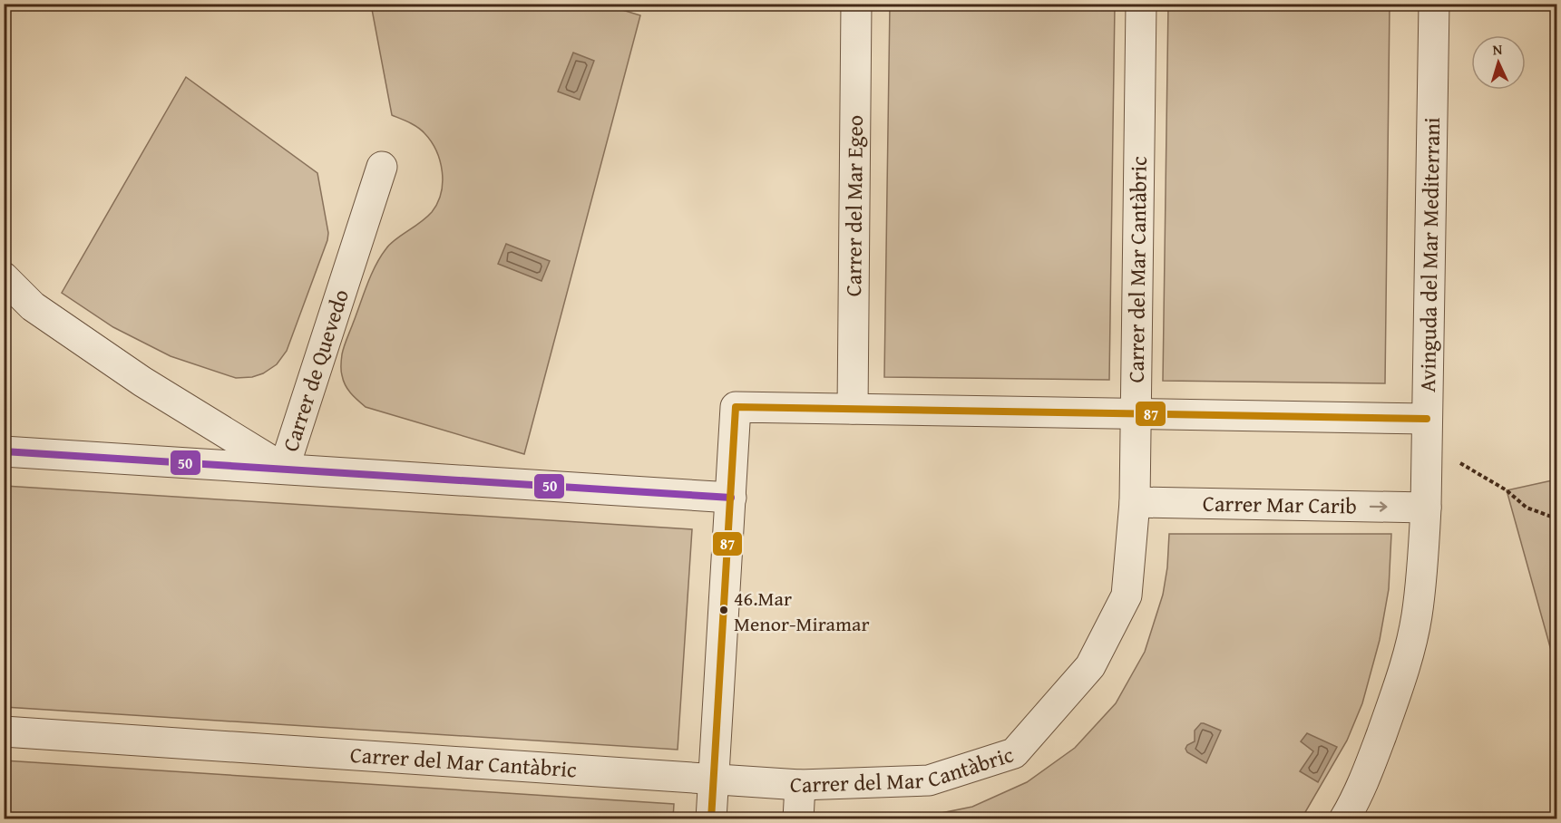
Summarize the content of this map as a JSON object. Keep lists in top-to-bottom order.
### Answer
{
  "streets": {
    "street": [
      "Carrer del Mar Egeo",
      "Avinguda del Mar Mediterrani",
      "Carrer del Mar Cantàbric",
      "Carrer de Quevedo",
      "Carrer Mar Carib"
    ]
  },
  "crossings": [
    ["Avinguda del Mar Mediterrani", "Carrer Mar Carib"],
    ["Carrer del Mar Cantàbric", "Carrer Mar Carib"]
  ],
  "places": ["46.Mar Menor-Miramar"],
  "lines": ["transit line 87", "transit line 50"],
  "north": "top"
}
